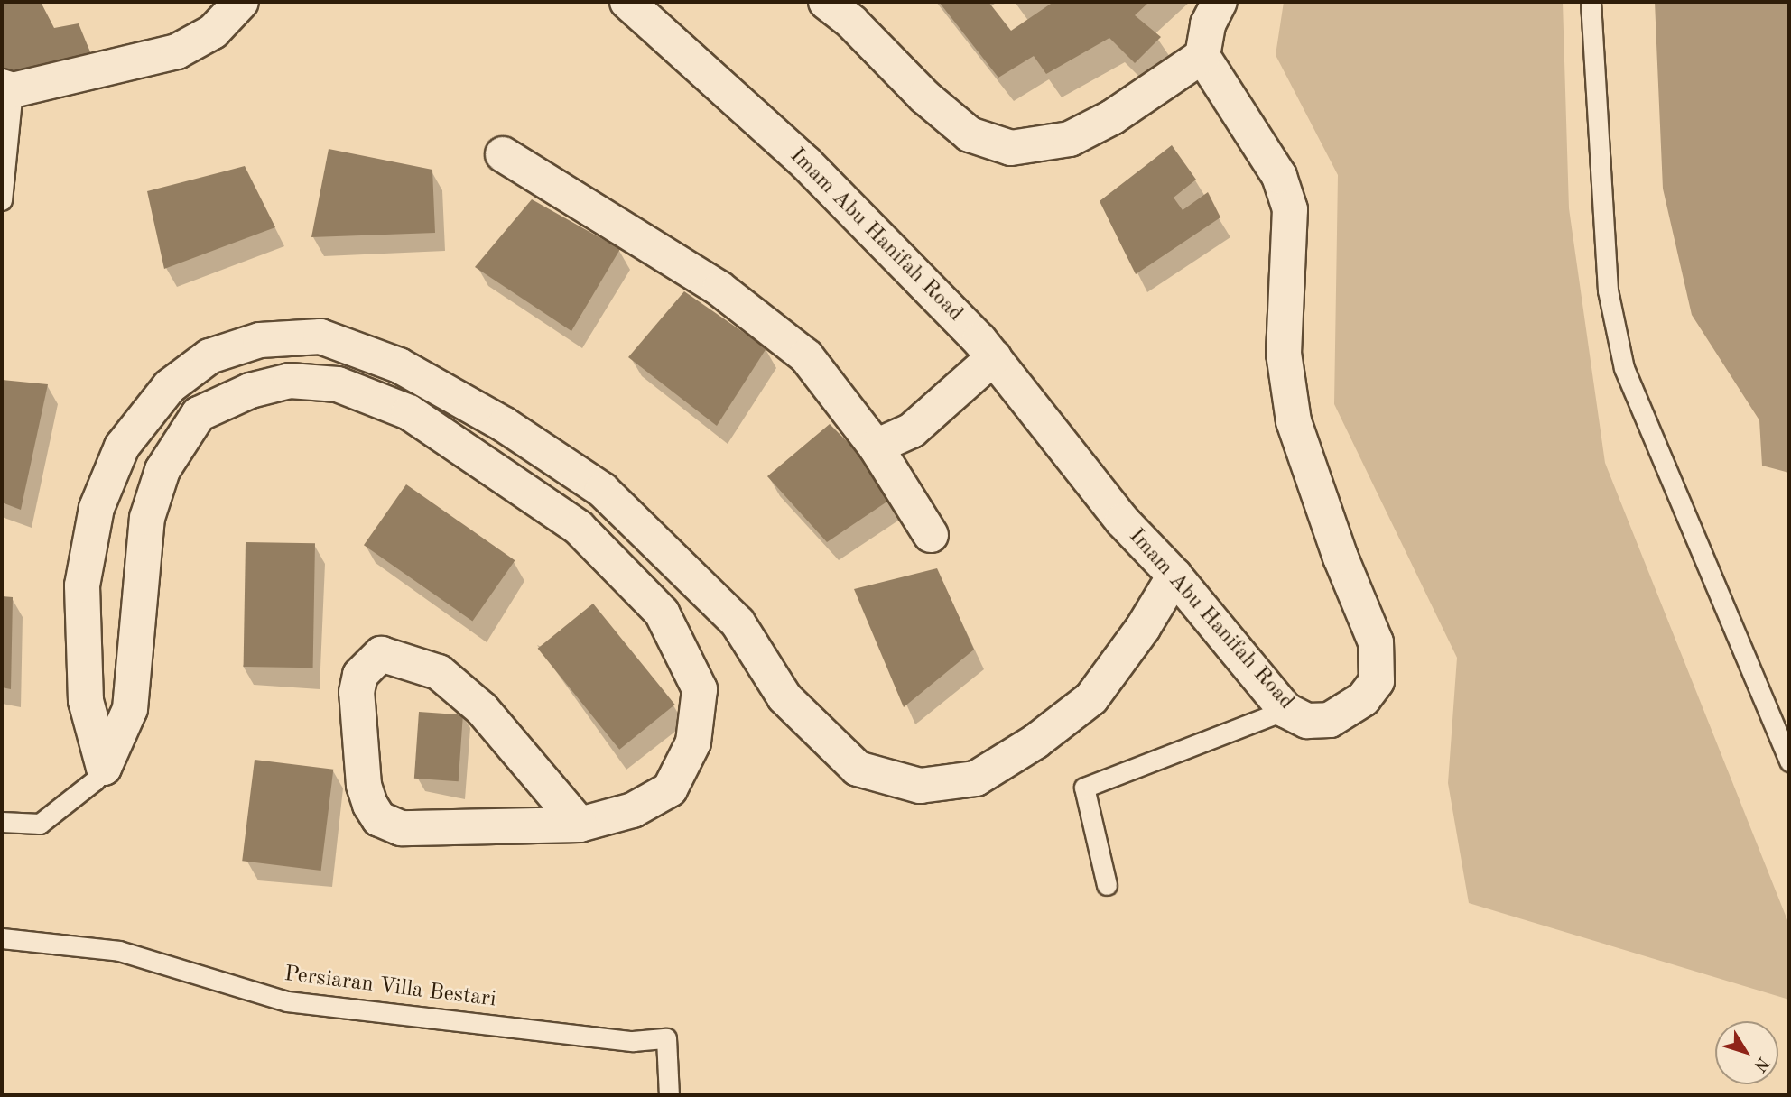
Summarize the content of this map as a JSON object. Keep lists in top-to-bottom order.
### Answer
{
  "streets": {
    "street": ["Imam Abu Hanifah Road"],
    "lane": ["Persiaran Villa Bestari"]
  },
  "north": "bottom right"
}
